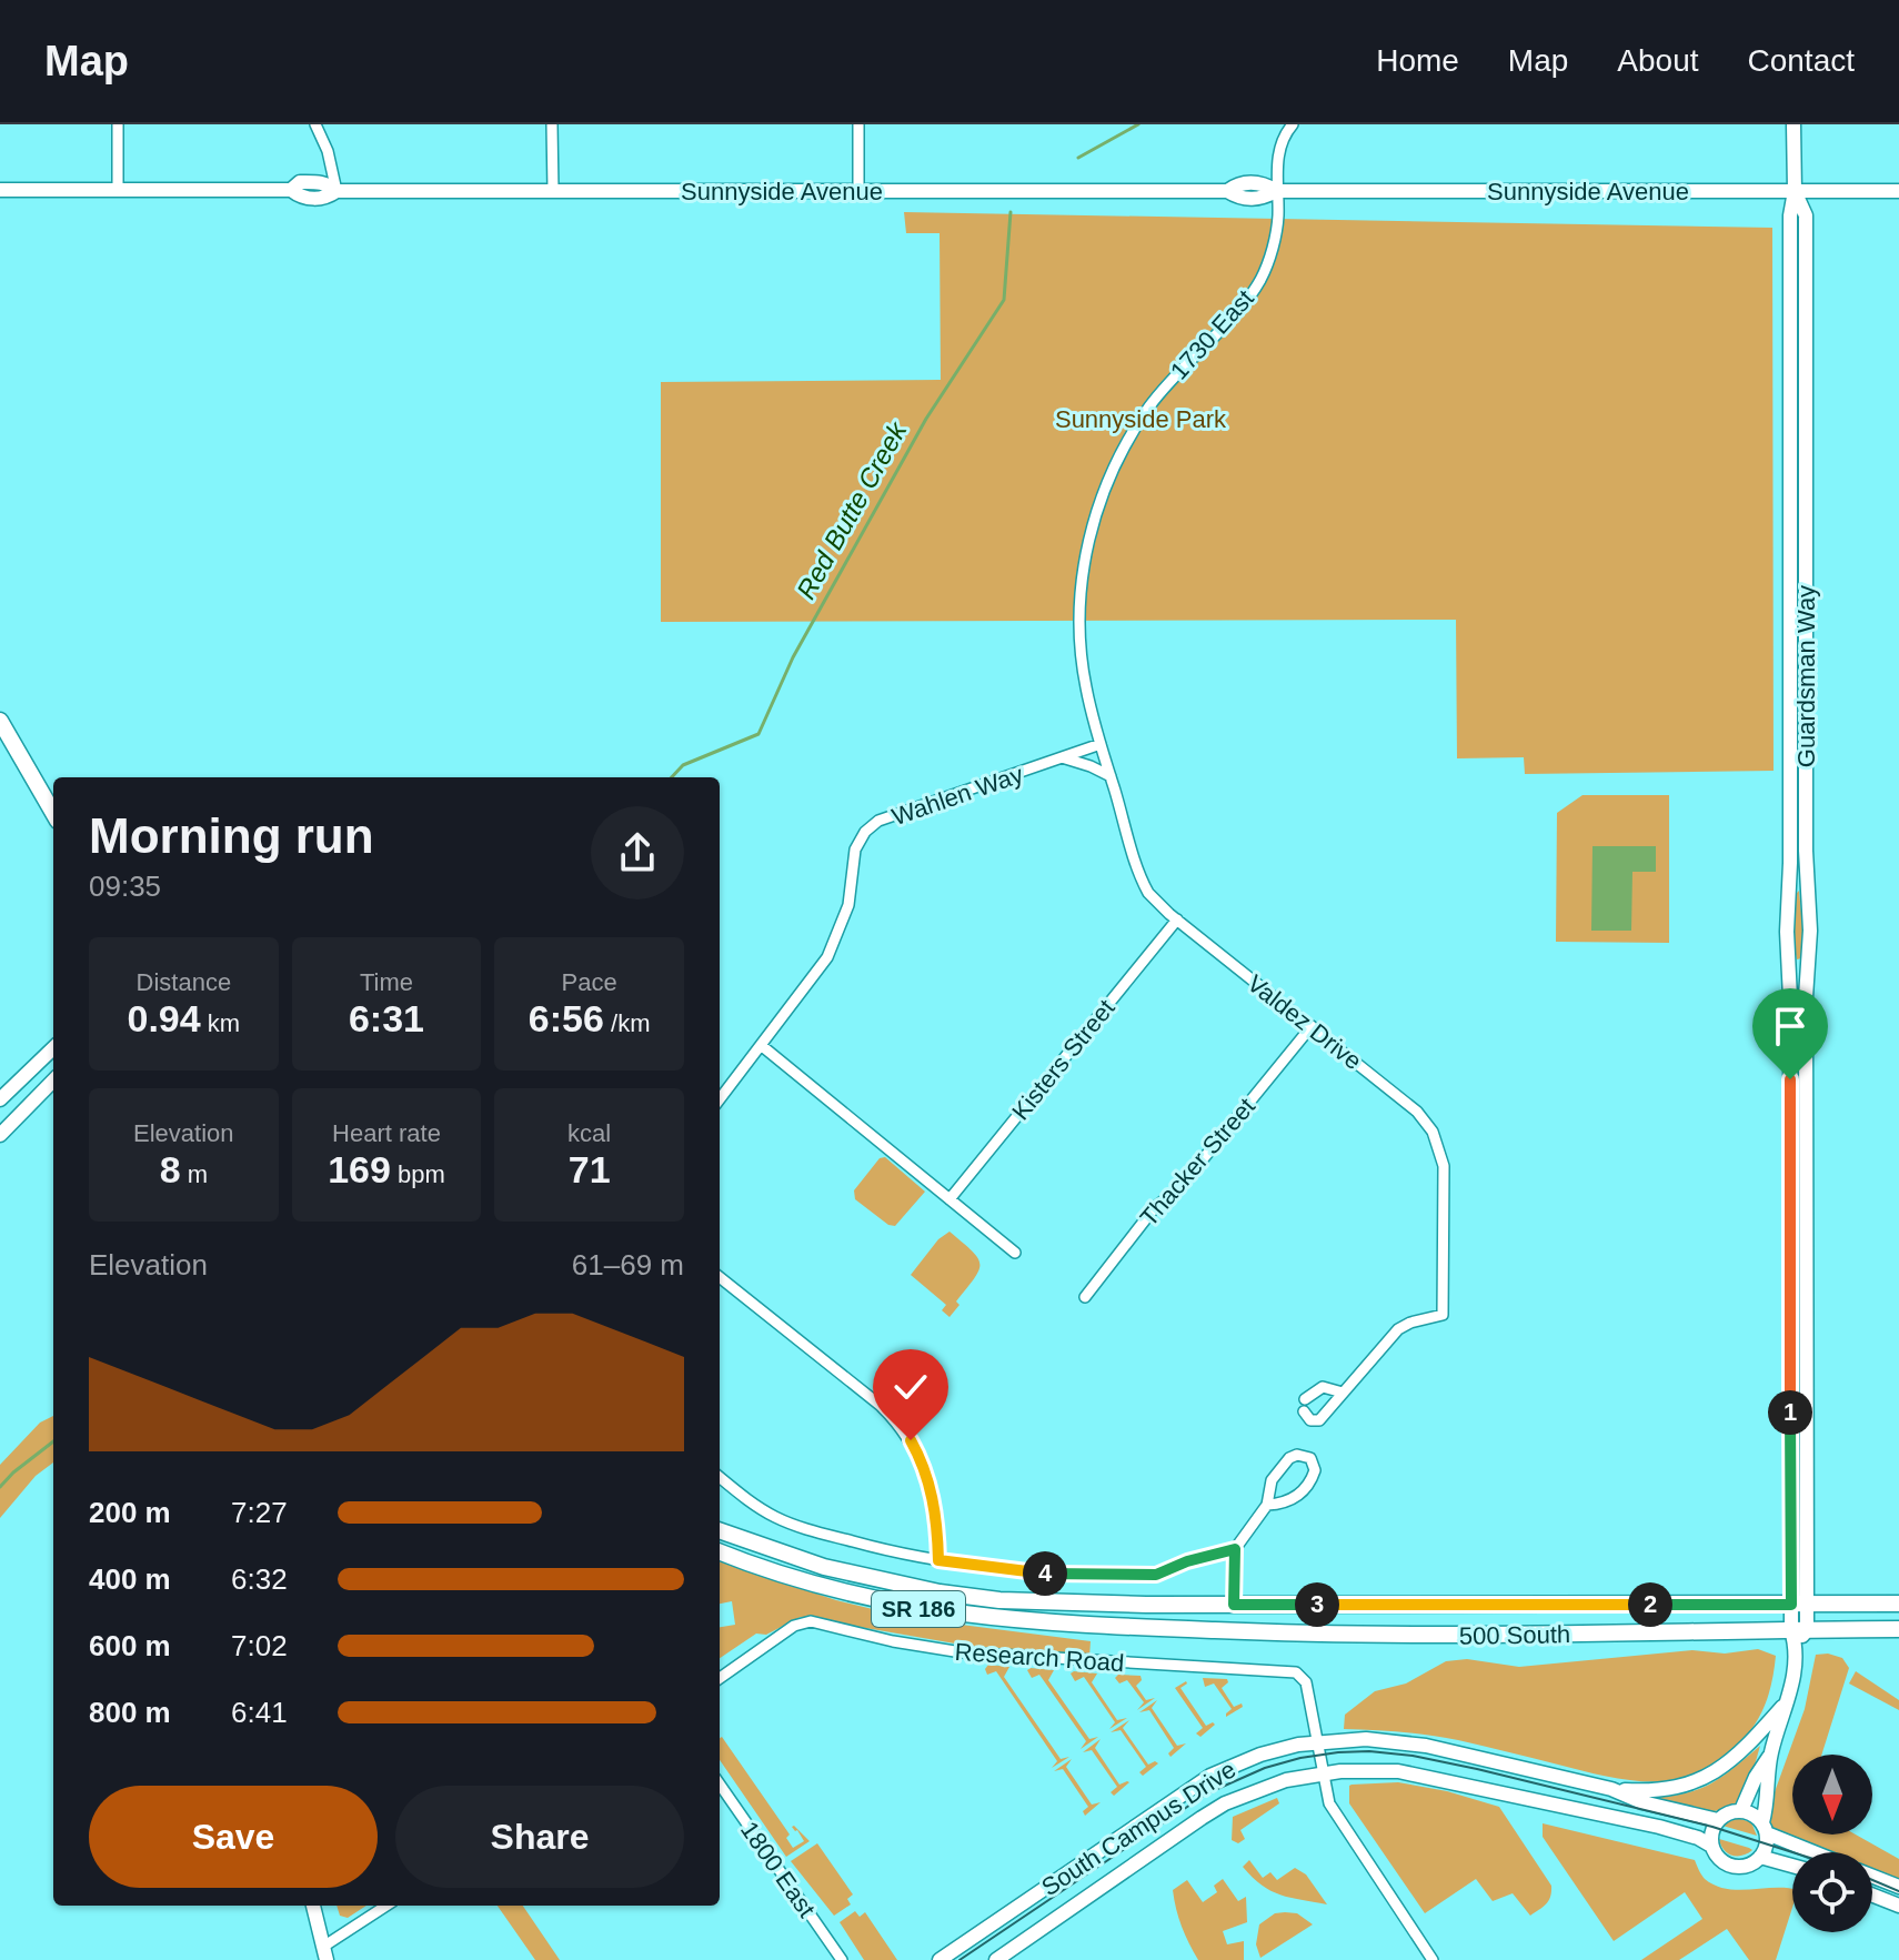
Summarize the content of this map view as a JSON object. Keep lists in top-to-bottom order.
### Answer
{
  "streets": {
    "main road": ["SR 186", "500 South"],
    "street": [
      "Sunnyside Avenue",
      "1730 East",
      "Guardsman Way",
      "Wahlen Way",
      "Valdez Drive",
      "Kisters Street",
      "Thacker Street",
      "Research Road",
      "South Campus Drive",
      "1800 East"
    ]
  },
  "crossings": [
    ["Sunnyside Avenue", "1730 East"],
    ["Sunnyside Avenue", "Guardsman Way"],
    ["1730 East", "Valdez Drive"],
    ["Guardsman Way", "500 South"],
    ["Wahlen Way", "Valdez Drive"],
    ["Valdez Drive", "Kisters Street"],
    ["Valdez Drive", "Thacker Street"],
    ["Research Road", "South Campus Drive"]
  ],
  "water": ["Red Butte Creek"],
  "parks": ["Sunnyside Park"],
  "north": "bottom",
  "page": {
    "header": "Map",
    "nav": [
      "Home",
      "Map",
      "About",
      "Contact"
    ],
    "heading": ["Morning run", "09:35"],
    "stats": [
      ["Distance", "0.94 km"],
      ["Time", "6:31"],
      ["Pace", "6:56 /km"],
      ["Elevation", "8 m"],
      ["Heart rate", "169 bpm"],
      ["kcal", "71"]
    ],
    "chart": ["Elevation", "61–69 m"],
    "pins": [
      "1",
      "4",
      "2",
      "3"
    ],
    "list": [
      {
        "name": "200 m",
        "note": "7:27"
      },
      {
        "name": "400 m",
        "note": "6:32"
      },
      {
        "name": "600 m",
        "note": "7:02"
      },
      {
        "name": "800 m",
        "note": "6:41"
      }
    ],
    "buttons": ["Save", "Share"]
  }
}
